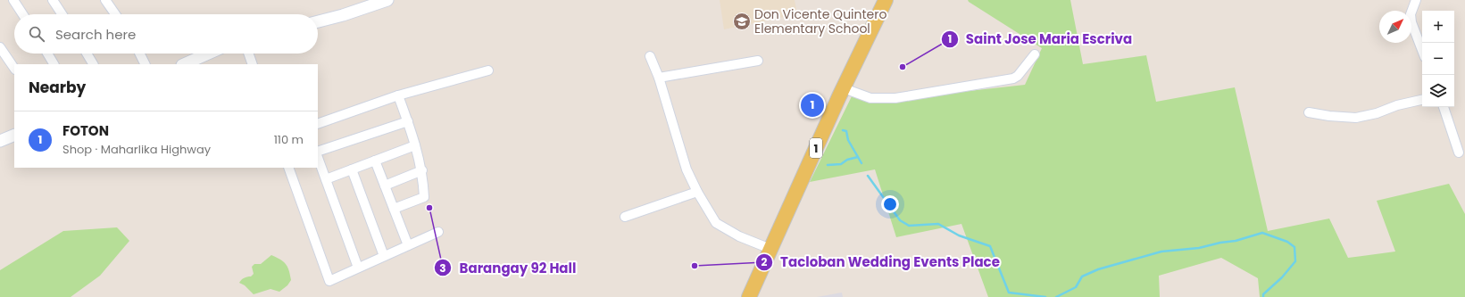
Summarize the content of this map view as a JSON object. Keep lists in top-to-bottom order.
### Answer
{
  "streets": {
    "main road": ["1"]
  },
  "places": {
    "school or university": ["Don Vicente Quintero Elementary School"],
    "other": ["Saint Jose Maria Escriva", "Barangay 92 Hall", "Tacloban Wedding Events Place"]
  },
  "north": "top right",
  "page": {
    "map_buttons": ["+", "−"],
    "search": "Search here",
    "heading": "Nearby",
    "pins": "1",
    "list": [
      {
        "mark": "1",
        "name": "FOTON",
        "note": "Shop · Maharlika Highway",
        "value": "110 m"
      }
    ]
  }
}
